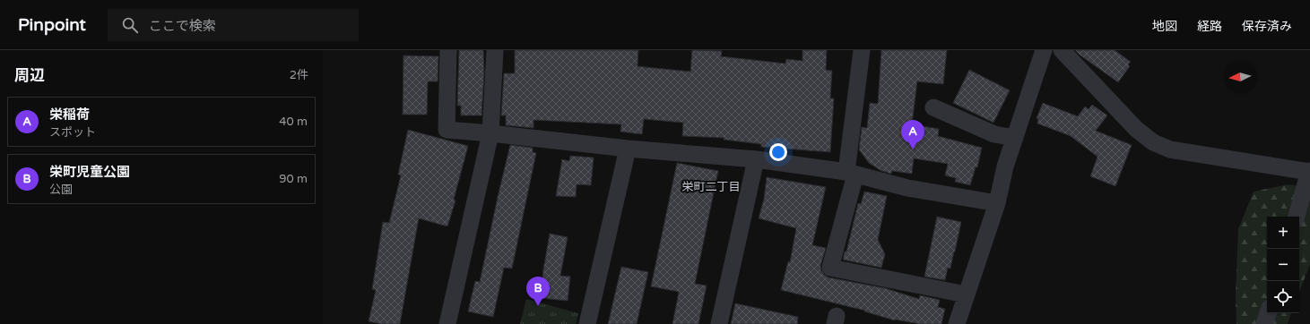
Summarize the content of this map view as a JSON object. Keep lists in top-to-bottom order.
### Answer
{
  "districts": ["栄町二丁目"],
  "north": "left",
  "page": {
    "header": "Pinpoint",
    "search": "ここで検索",
    "nav": ["地図", "経路", "保存済み"],
    "heading": ["周辺", "2件"],
    "list": [
      {
        "mark": "A",
        "name": "栄稲荷",
        "note": "スポット",
        "value": "40 m"
      },
      {
        "mark": "B",
        "name": "栄町児童公園",
        "note": "公園",
        "value": "90 m"
      }
    ],
    "pins": ["A", "B"],
    "map_buttons": ["+", "−"]
  }
}
